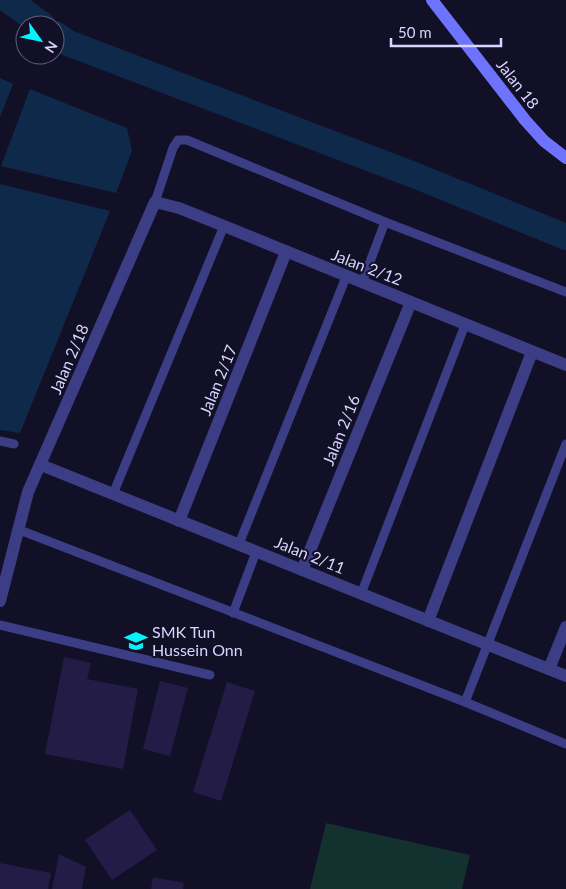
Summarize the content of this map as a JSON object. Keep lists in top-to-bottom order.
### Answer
{
  "streets": {
    "street": [
      "Jalan 18",
      "Jalan 2/12",
      "Jalan 2/18",
      "Jalan 2/17",
      "Jalan 2/16",
      "Jalan 2/11"
    ]
  },
  "crossings": [
    ["Jalan 2/12", "Jalan 2/18"],
    ["Jalan 2/12", "Jalan 2/17"],
    ["Jalan 2/12", "Jalan 2/16"],
    ["Jalan 2/18", "Jalan 2/11"],
    ["Jalan 2/17", "Jalan 2/11"],
    ["Jalan 2/16", "Jalan 2/11"]
  ],
  "places": {
    "school or university": ["SMK Tun Hussein Onn"]
  },
  "scale_bar": "50 m",
  "north": "bottom right"
}
